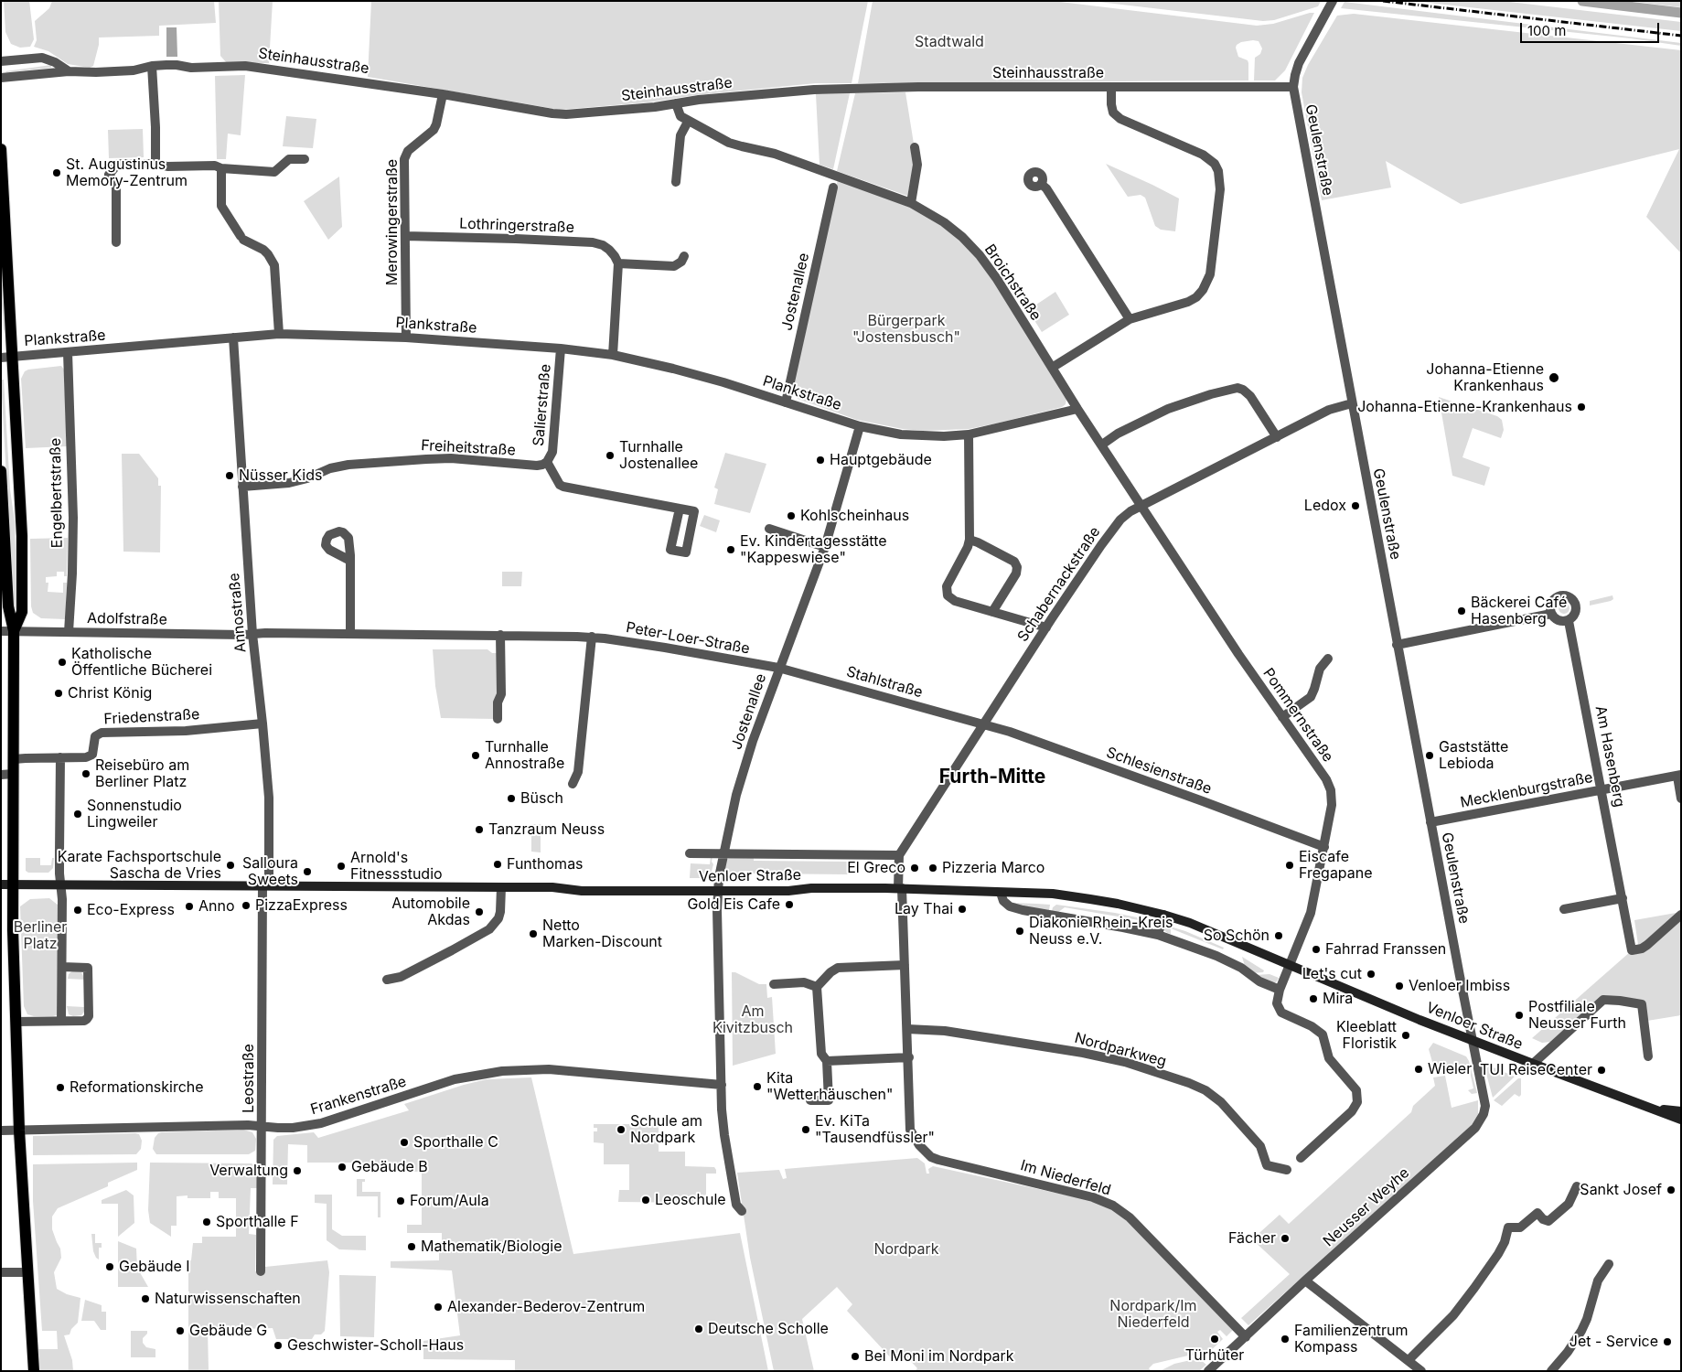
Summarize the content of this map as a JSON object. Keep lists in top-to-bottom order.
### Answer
{
  "streets": {
    "main road": ["Venloer Straße"],
    "street": [
      "Steinhausstraße",
      "Geulenstraße",
      "Merowingerstraße",
      "Lothringerstraße",
      "Broichstraße",
      "Jostenallee",
      "Plankstraße",
      "Salierstraße",
      "Freiheitstraße",
      "Engelbertstraße",
      "Schabernackstraße",
      "Annostraße",
      "Adolfstraße",
      "Peter-Loer-Straße",
      "Stahlstraße",
      "Pommernstraße",
      "Friedenstraße",
      "Am Hasenberg",
      "Schlesienstraße",
      "Mecklenburgstraße",
      "Nordparkweg",
      "Leostraße",
      "Frankenstraße",
      "Im Niederfeld",
      "Neusser Weyhe"
    ]
  },
  "crossings": [
    ["Steinhausstraße", "Geulenstraße"],
    ["Steinhausstraße", "Merowingerstraße"],
    ["Geulenstraße", "Schabernackstraße"],
    ["Geulenstraße", "Mecklenburgstraße"],
    ["Geulenstraße", "Venloer Straße"],
    ["Geulenstraße", "Neusser Weyhe"],
    ["Merowingerstraße", "Lothringerstraße"],
    ["Merowingerstraße", "Plankstraße"],
    ["Broichstraße", "Plankstraße"],
    ["Broichstraße", "Schabernackstraße"],
    ["Broichstraße", "Pommernstraße"],
    ["Jostenallee", "Plankstraße"],
    ["Jostenallee", "Peter-Loer-Straße"],
    ["Jostenallee", "Stahlstraße"],
    ["Jostenallee", "Venloer Straße"],
    ["Plankstraße", "Salierstraße"],
    ["Plankstraße", "Engelbertstraße"],
    ["Plankstraße", "Annostraße"],
    ["Salierstraße", "Freiheitstraße"],
    ["Freiheitstraße", "Annostraße"],
    ["Engelbertstraße", "Adolfstraße"],
    ["Schabernackstraße", "Stahlstraße"],
    ["Schabernackstraße", "Pommernstraße"],
    ["Schabernackstraße", "Schlesienstraße"],
    ["Schabernackstraße", "Venloer Straße"],
    ["Annostraße", "Adolfstraße"],
    ["Annostraße", "Peter-Loer-Straße"],
    ["Annostraße", "Friedenstraße"],
    ["Annostraße", "Venloer Straße"],
    ["Annostraße", "Leostraße"],
    ["Adolfstraße", "Peter-Loer-Straße"],
    ["Peter-Loer-Straße", "Stahlstraße"],
    ["Stahlstraße", "Schlesienstraße"],
    ["Pommernstraße", "Schlesienstraße"],
    ["Pommernstraße", "Venloer Straße"],
    ["Am Hasenberg", "Mecklenburgstraße"],
    ["Venloer Straße", "Leostraße"],
    ["Venloer Straße", "Neusser Weyhe"],
    ["Leostraße", "Frankenstraße"],
    ["Im Niederfeld", "Neusser Weyhe"]
  ],
  "districts": ["Furth-Mitte"],
  "parks": [
    "Stadtwald",
    "Bürgerpark \"Jostensbusch\"",
    "Berliner Platz",
    "Am Kivitzbusch",
    "Nordpark",
    "Nordpark/Im Niederfeld"
  ],
  "places": [
    "St. Augustinus Memory-Zentrum",
    "Johanna-Etienne Krankenhaus",
    "Johanna-Etienne-Krankenhaus",
    "Turnhalle Jostenallee",
    "Hauptgebäude",
    "Nüsser Kids",
    "Ledox",
    "Kohlscheinhaus",
    "Ev. Kindertagesstätte \"Kappeswiese\"",
    "Bäckerei Café Hasenberg",
    "Katholische Öffentliche Bücherei",
    "Christ König",
    "Turnhalle Annostraße",
    "Gaststätte Lebioda",
    "Reisebüro am Berliner Platz",
    "Büsch",
    "Sonnenstudio Lingweiler",
    "Tanzraum Neuss",
    "Funthomas",
    "Karate Fachsportschule Sascha de Vries",
    "Eiscafe Fregapane",
    "Arnold's Fitnessstudio",
    "El Greco",
    "Pizzeria Marco",
    "Salloura Sweets",
    "Gold Eis Cafe",
    "PizzaExpress",
    "Anno",
    "Lay Thai",
    "Eco-Express",
    "Automobile Akdas",
    "Diakonie Rhein-Kreis Neuss e.V.",
    "Netto Marken-Discount",
    "So Schön",
    "Fahrrad Franssen",
    "Let's cut",
    "Venloer Imbiss",
    "Mira",
    "Postfiliale Neusser Furth",
    "Kleeblatt Floristik",
    "Wieler",
    "TUI ReiseCenter",
    "Kita \"Wetterhäuschen\"",
    "Reformationskirche",
    "Schule am Nordpark",
    "Ev. KiTa \"Tausendfüssler\"",
    "Sporthalle C",
    "Gebäude B",
    "Verwaltung",
    "Sankt Josef",
    "Leoschule",
    "Forum/Aula",
    "Sporthalle F",
    "Fächer",
    "Mathematik/Biologie",
    "Gebäude I",
    "Naturwissenschaften",
    "Alexander-Bederov-Zentrum",
    "Deutsche Scholle",
    "Gebäude G",
    "Türhüter",
    "Familienzentrum Kompass",
    "Jet - Service",
    "Geschwister-Scholl-Haus",
    "Bei Moni im Nordpark"
  ],
  "scale_bar": "100 m"
}
